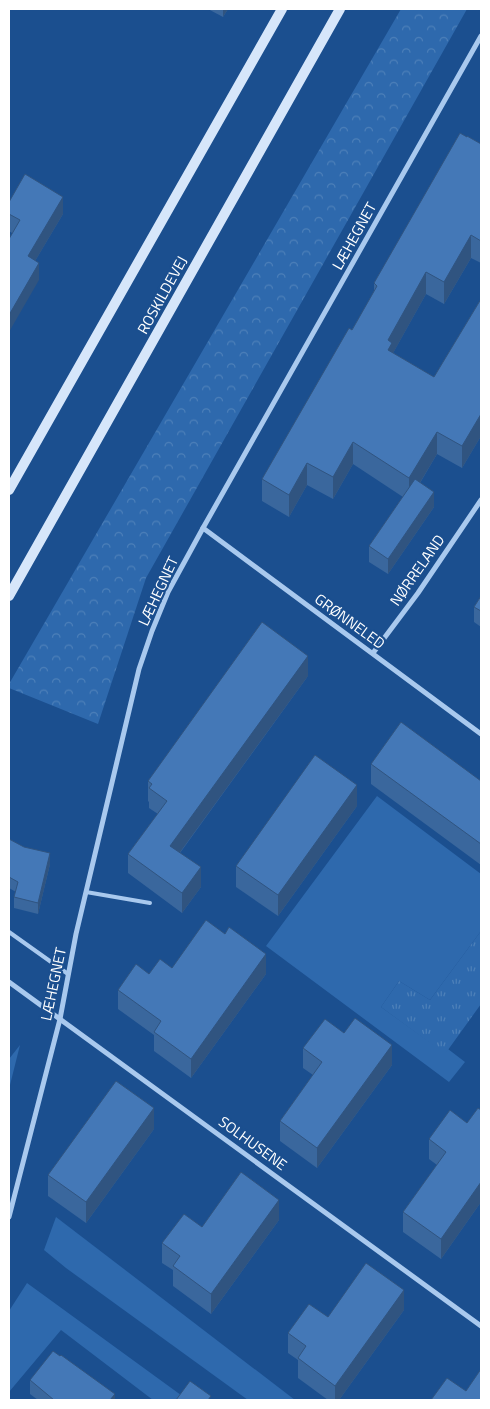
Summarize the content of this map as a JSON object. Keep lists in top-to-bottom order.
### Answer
{
  "streets": {
    "main road": ["ROSKILDEVEJ"],
    "street": [
      "LÆHEGNET",
      "NØRRELAND",
      "GRØNNELED",
      "SOLHUSENE"
    ]
  },
  "crossings": [
    ["LÆHEGNET", "GRØNNELED"],
    ["LÆHEGNET", "SOLHUSENE"],
    ["NØRRELAND", "GRØNNELED"]
  ]
}
